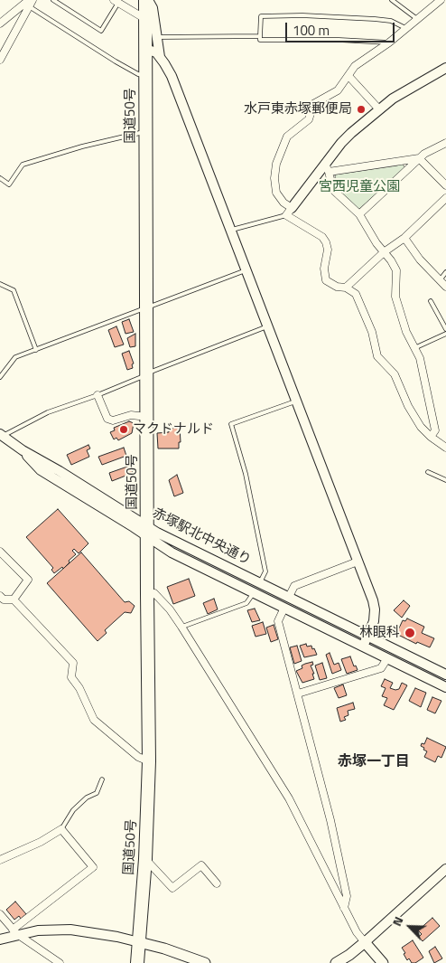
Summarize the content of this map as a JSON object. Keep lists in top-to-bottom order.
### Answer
{
  "streets": {
    "highway": ["国道50号"],
    "street": ["赤塚駅北中央通り"]
  },
  "crossings": [
    ["国道50号", "赤塚駅北中央通り"]
  ],
  "districts": ["赤塚一丁目"],
  "parks": ["宮西児童公園"],
  "places": ["水戸東赤塚郵便局", "マクドナルド", "林眼科"],
  "scale_bar": "100 m",
  "north": "top left"
}
